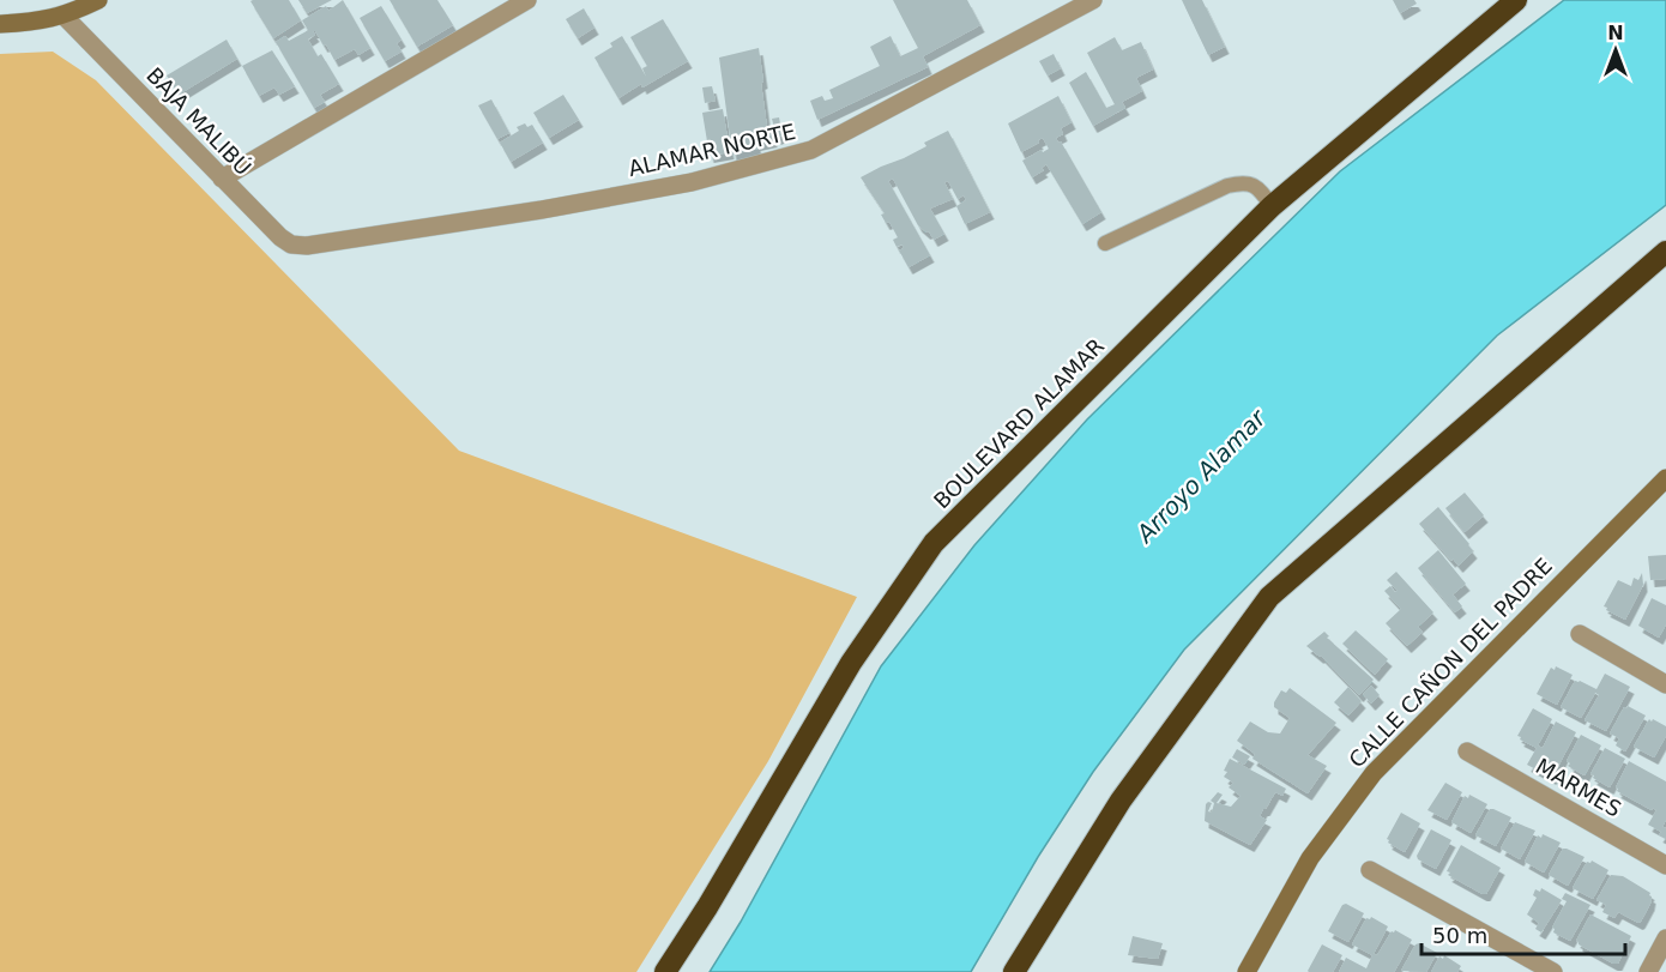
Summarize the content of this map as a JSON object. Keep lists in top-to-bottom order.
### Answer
{
  "streets": {
    "highway": ["BOULEVARD ALAMAR"],
    "street": [
      "BAJA MALIBÚ",
      "ALAMAR NORTE",
      "CALLE CAÑON DEL PADRE",
      "MARMES"
    ]
  },
  "crossings": [
    ["BAJA MALIBÚ", "ALAMAR NORTE"]
  ],
  "water": ["Arroyo Alamar"],
  "scale_bar": "50 m",
  "north": "top"
}
